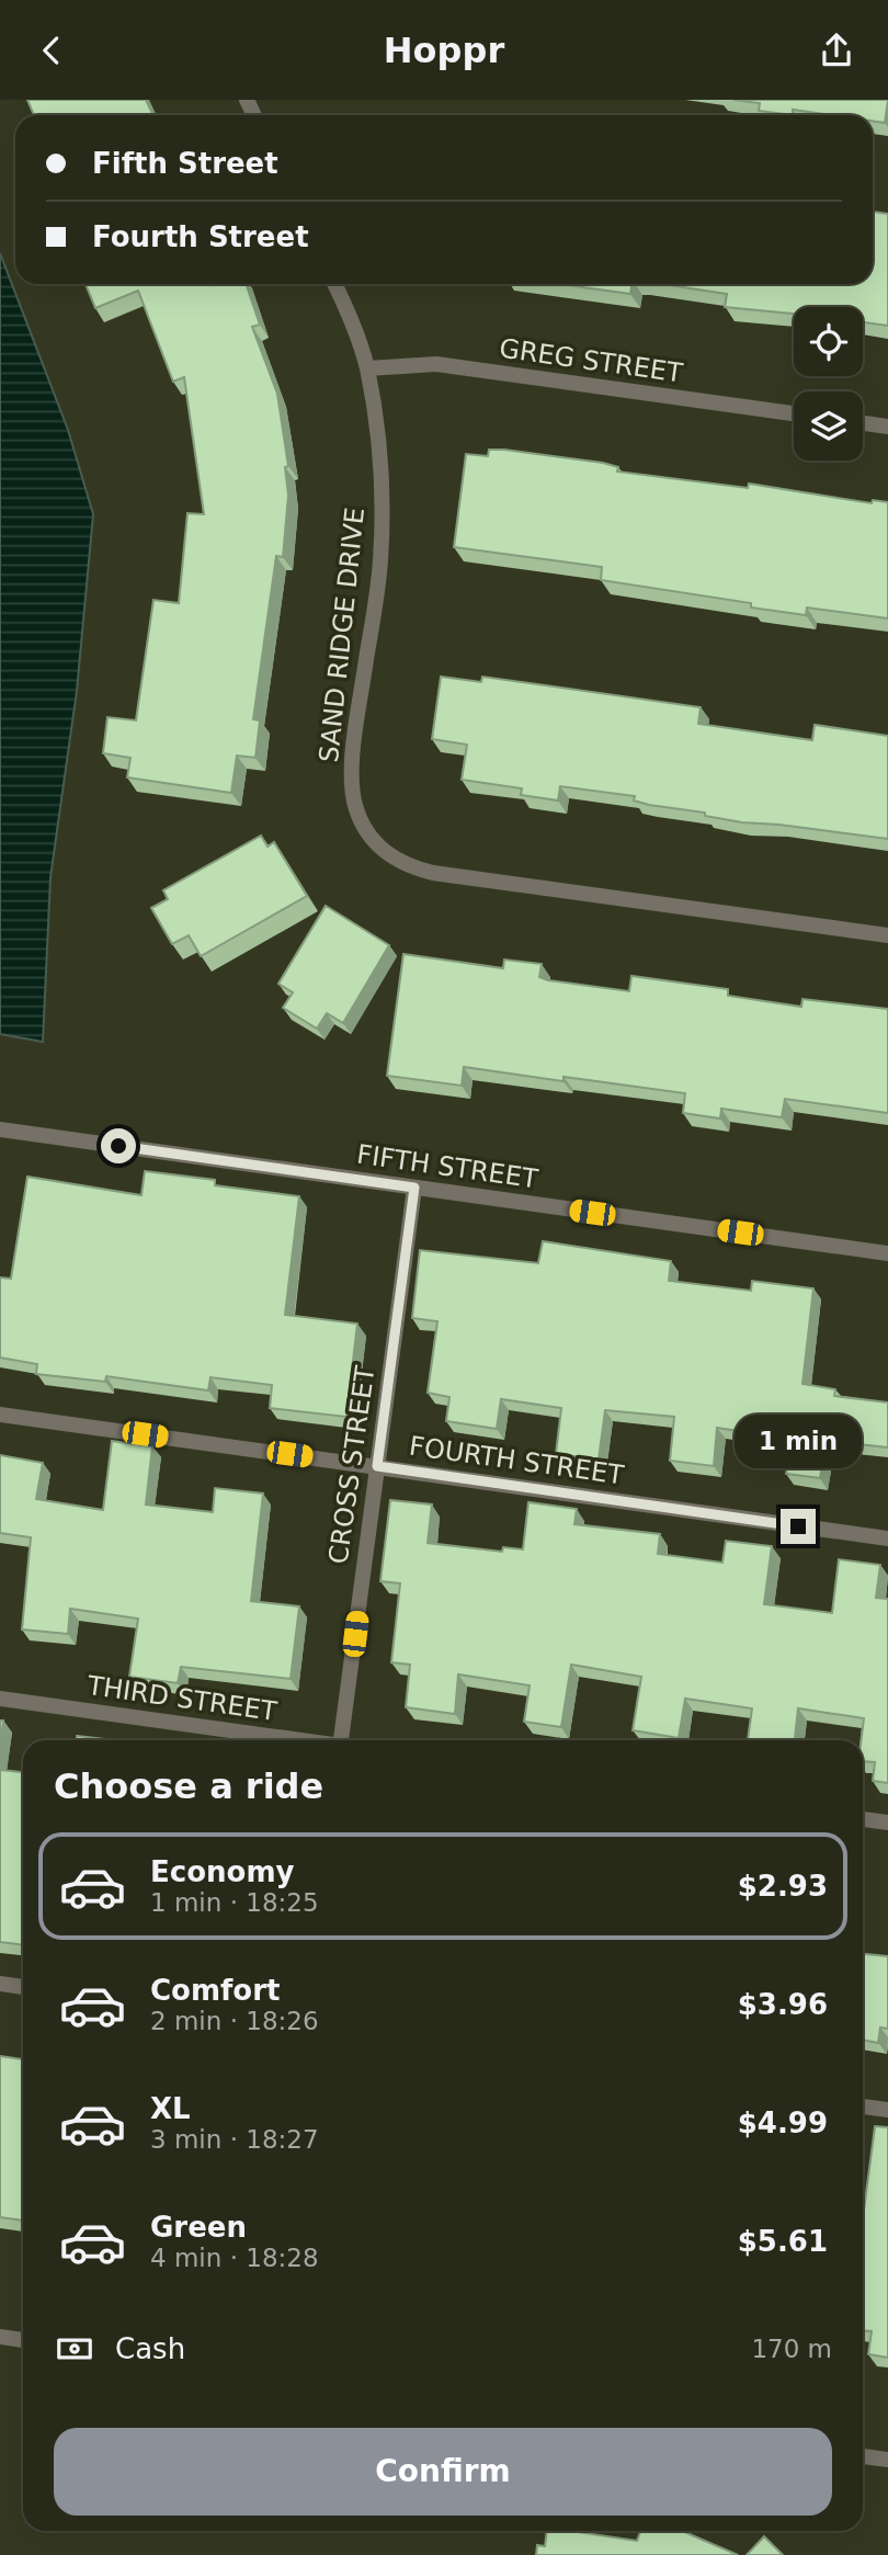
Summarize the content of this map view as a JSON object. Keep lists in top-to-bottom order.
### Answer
{
  "streets": {
    "street": [
      "GREG STREET",
      "SAND RIDGE DRIVE",
      "FIFTH STREET",
      "FOURTH STREET",
      "CROSS STREET",
      "THIRD STREET"
    ]
  },
  "crossings": [
    ["GREG STREET", "SAND RIDGE DRIVE"],
    ["FIFTH STREET", "CROSS STREET"],
    ["FOURTH STREET", "CROSS STREET"]
  ],
  "page": {
    "header": "Hoppr",
    "banner": ["Fifth Street", "Fourth Street"],
    "bubble": "1 min",
    "heading": "Choose a ride",
    "list": [
      {
        "name": "Economy",
        "note": "1 min · 18:25",
        "value": "$2.93"
      },
      {
        "name": "Comfort",
        "note": "2 min · 18:26",
        "value": "$3.96"
      },
      {
        "name": "XL",
        "note": "3 min · 18:27",
        "value": "$4.99"
      },
      {
        "name": "Green",
        "note": "4 min · 18:28",
        "value": "$5.61"
      }
    ],
    "pay": ["Cash", "170 m"],
    "buttons": "Confirm"
  }
}
